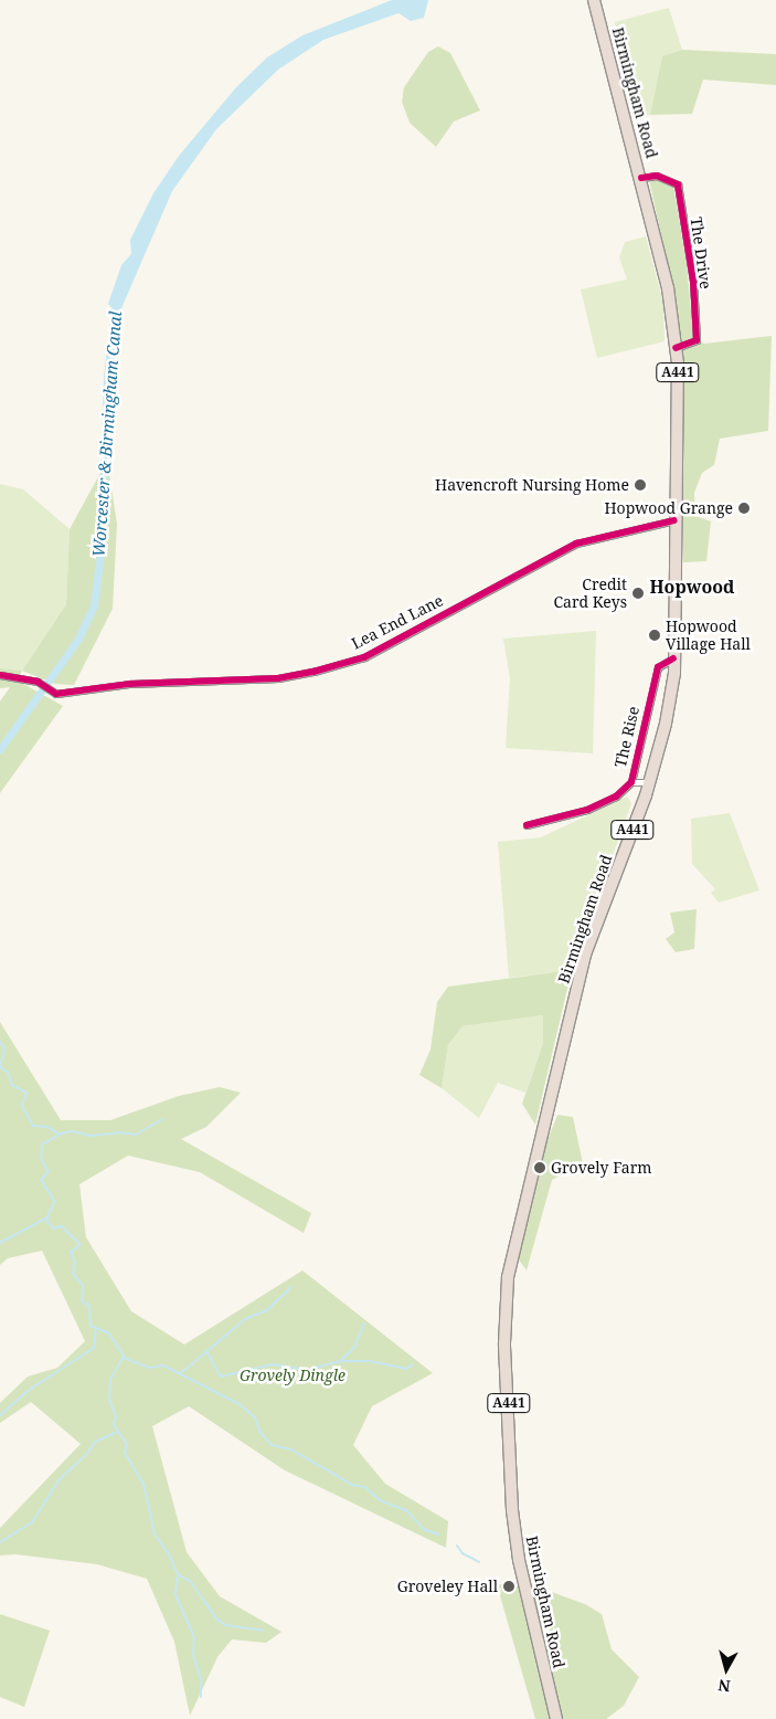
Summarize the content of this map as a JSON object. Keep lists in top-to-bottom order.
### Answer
{
  "streets": {
    "highway": ["Birmingham Road", "A441"],
    "street": ["The Drive", "Lea End Lane", "The Rise"]
  },
  "crossings": [
    ["Birmingham Road", "The Drive"],
    ["Birmingham Road", "Lea End Lane"],
    ["Birmingham Road", "The Rise"]
  ],
  "districts": ["Hopwood"],
  "water": ["Worcester & Birmingham Canal"],
  "parks": ["Grovely Dingle"],
  "places": [
    "Havencroft Nursing Home",
    "Hopwood Grange",
    "Credit Card Keys",
    "Hopwood Village Hall",
    "Grovely Farm",
    "Groveley Hall"
  ],
  "north": "bottom"
}
